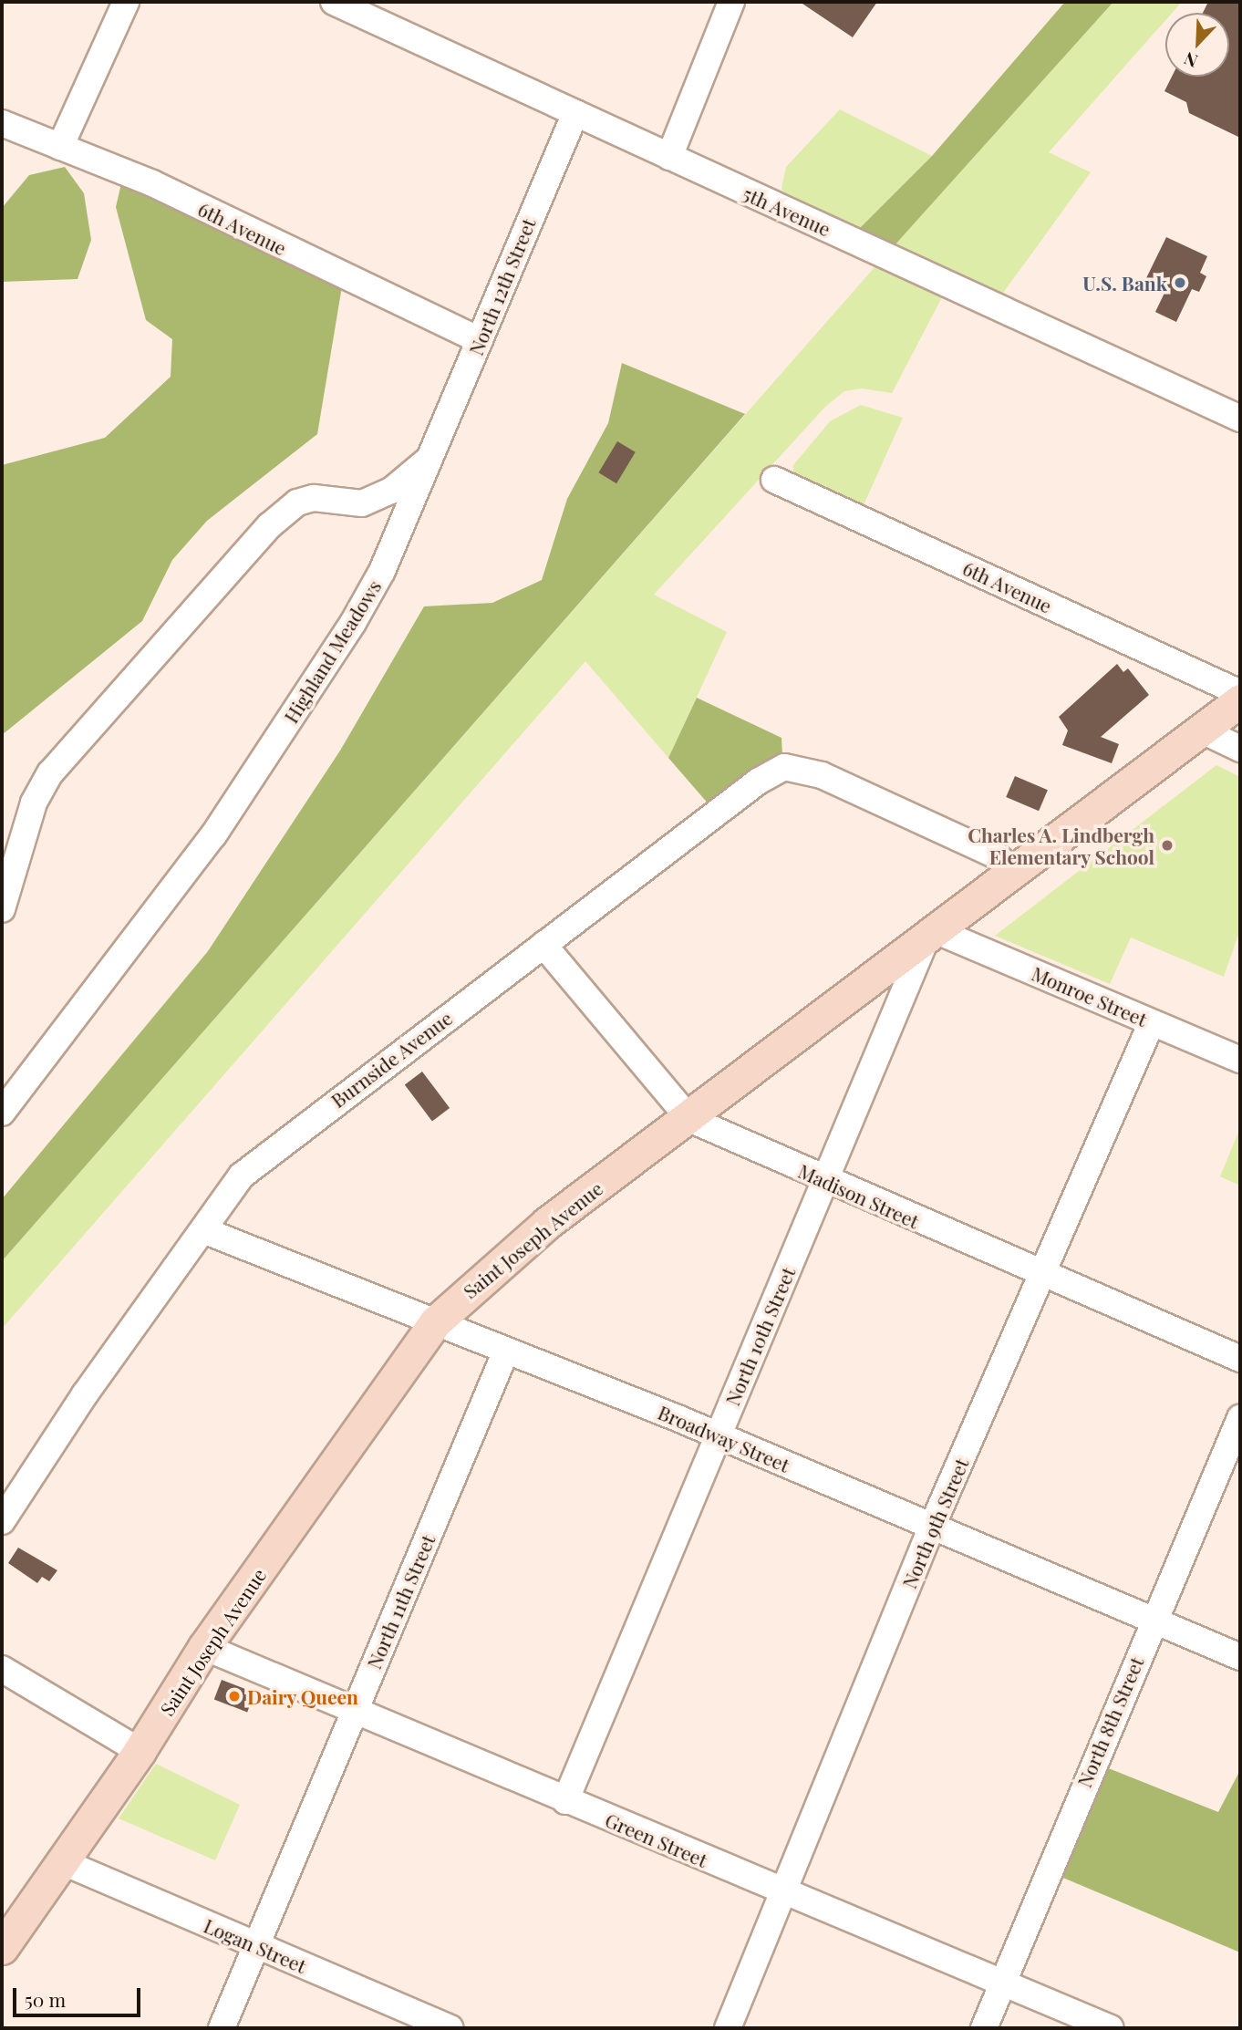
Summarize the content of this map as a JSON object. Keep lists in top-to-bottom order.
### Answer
{
  "streets": {
    "main road": ["Saint Joseph Avenue"],
    "street": [
      "5th Avenue",
      "6th Avenue",
      "North 12th Street",
      "Highland Meadows",
      "Monroe Street",
      "Burnside Avenue",
      "Madison Street",
      "North 10th Street",
      "Broadway Street",
      "North 9th Street",
      "North 11th Street",
      "North 8th Street",
      "Green Street",
      "Logan Street"
    ]
  },
  "crossings": [
    ["5th Avenue", "North 12th Street"],
    ["6th Avenue", "North 12th Street"],
    ["North 12th Street", "Highland Meadows"],
    ["Monroe Street", "Saint Joseph Avenue"],
    ["Monroe Street", "North 10th Street"],
    ["Monroe Street", "North 9th Street"],
    ["Burnside Avenue", "Madison Street"],
    ["Burnside Avenue", "Saint Joseph Avenue"],
    ["Burnside Avenue", "Broadway Street"],
    ["Madison Street", "Saint Joseph Avenue"],
    ["Madison Street", "North 10th Street"],
    ["Madison Street", "North 9th Street"],
    ["Saint Joseph Avenue", "North 10th Street"],
    ["Saint Joseph Avenue", "Broadway Street"],
    ["Saint Joseph Avenue", "Green Street"],
    ["Saint Joseph Avenue", "Logan Street"],
    ["North 10th Street", "Broadway Street"],
    ["North 10th Street", "Green Street"],
    ["Broadway Street", "North 9th Street"],
    ["Broadway Street", "North 11th Street"],
    ["Broadway Street", "North 8th Street"],
    ["North 9th Street", "Green Street"],
    ["North 11th Street", "Green Street"],
    ["North 11th Street", "Logan Street"],
    ["North 8th Street", "Green Street"]
  ],
  "places": ["U.S. Bank", "Charles A. Lindbergh Elementary School", "Dairy Queen"],
  "scale_bar": "50 m",
  "north": "bottom left"
}
